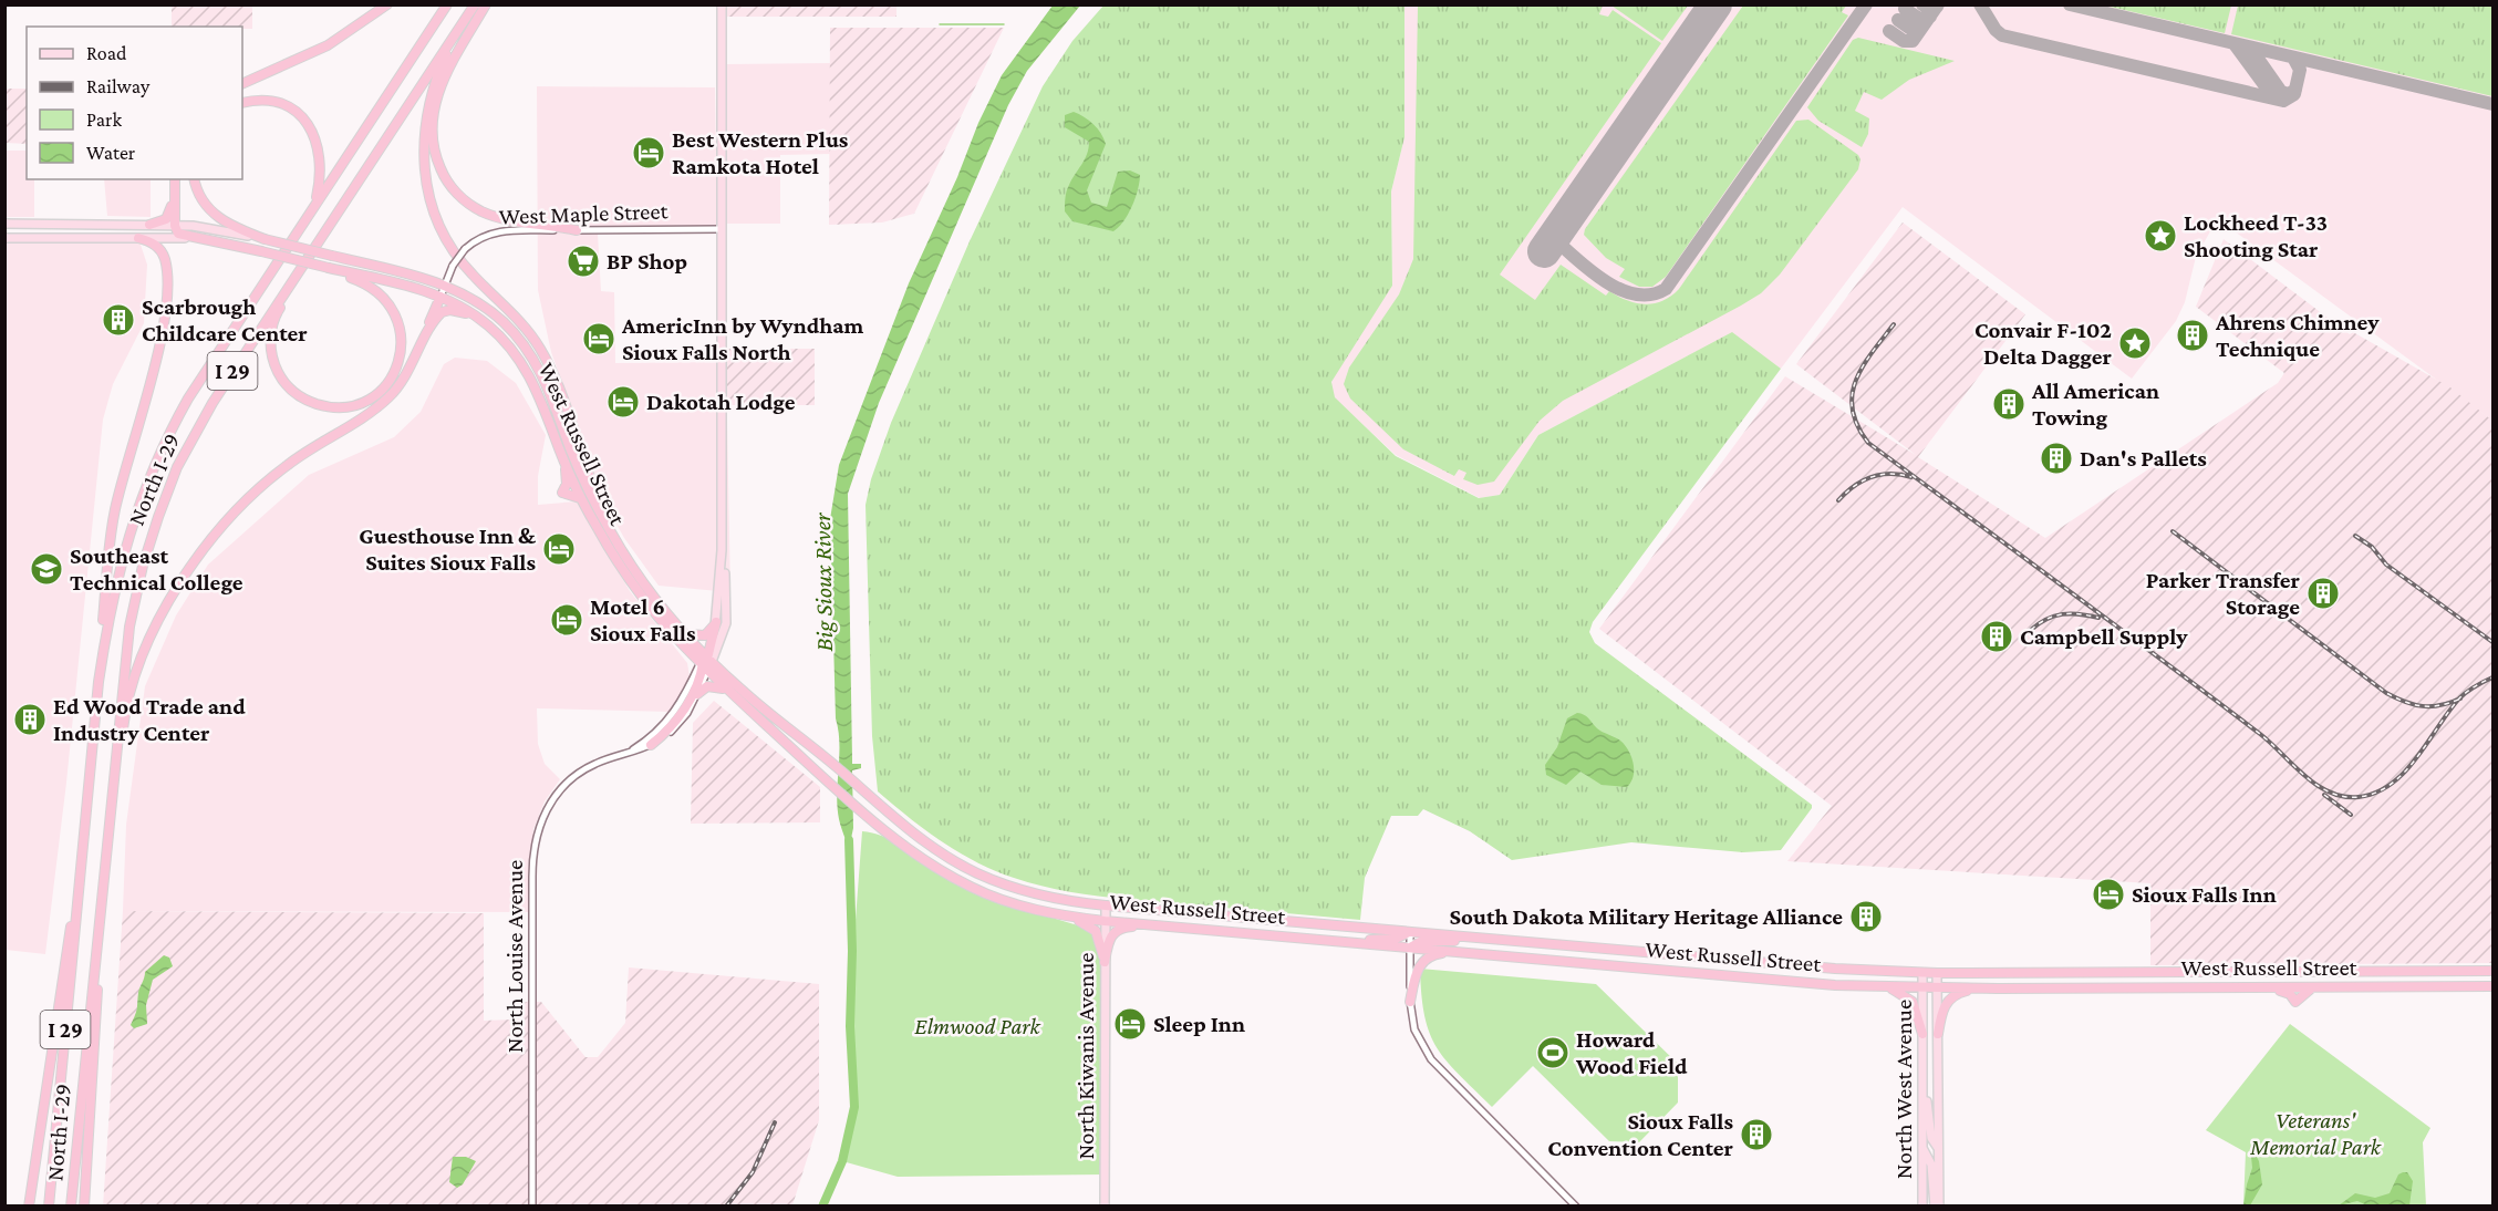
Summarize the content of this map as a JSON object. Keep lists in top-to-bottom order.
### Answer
{
  "streets": {
    "highway": ["I 29", "West Russell Street", "North I-29"],
    "main road": ["North Kiwanis Avenue", "North West Avenue"],
    "street": ["West Maple Street", "North Louise Avenue"]
  },
  "crossings": [
    ["West Maple Street", "West Russell Street"],
    ["West Russell Street", "North Louise Avenue"],
    ["West Russell Street", "North Kiwanis Avenue"],
    ["West Russell Street", "North West Avenue"]
  ],
  "water": ["Big Sioux River"],
  "parks": ["Elmwood Park", "Veterans' Memorial Park"],
  "places": {
    "hotel": [
      "Best Western Plus Ramkota Hotel",
      "AmericInn by Wyndham Sioux Falls North",
      "Dakotah Lodge",
      "Guesthouse Inn & Suites Sioux Falls",
      "Motel 6 Sioux Falls",
      "Sioux Falls Inn",
      "Sleep Inn"
    ],
    "place": ["Lockheed T-33 Shooting Star", "Convair F-102 Delta Dagger"],
    "supermarket": ["BP Shop"],
    "building": [
      "Scarbrough Childcare Center",
      "Ahrens Chimney Technique",
      "All American Towing",
      "Dan's Pallets",
      "Parker Transfer Storage",
      "Campbell Supply",
      "Ed Wood Trade and Industry Center",
      "South Dakota Military Heritage Alliance",
      "Sioux Falls Convention Center"
    ],
    "school or university": ["Southeast Technical College"],
    "sports": ["Howard Wood Field"]
  },
  "legend": [
    "Road",
    "Railway",
    "Park",
    "Water"
  ]
}
